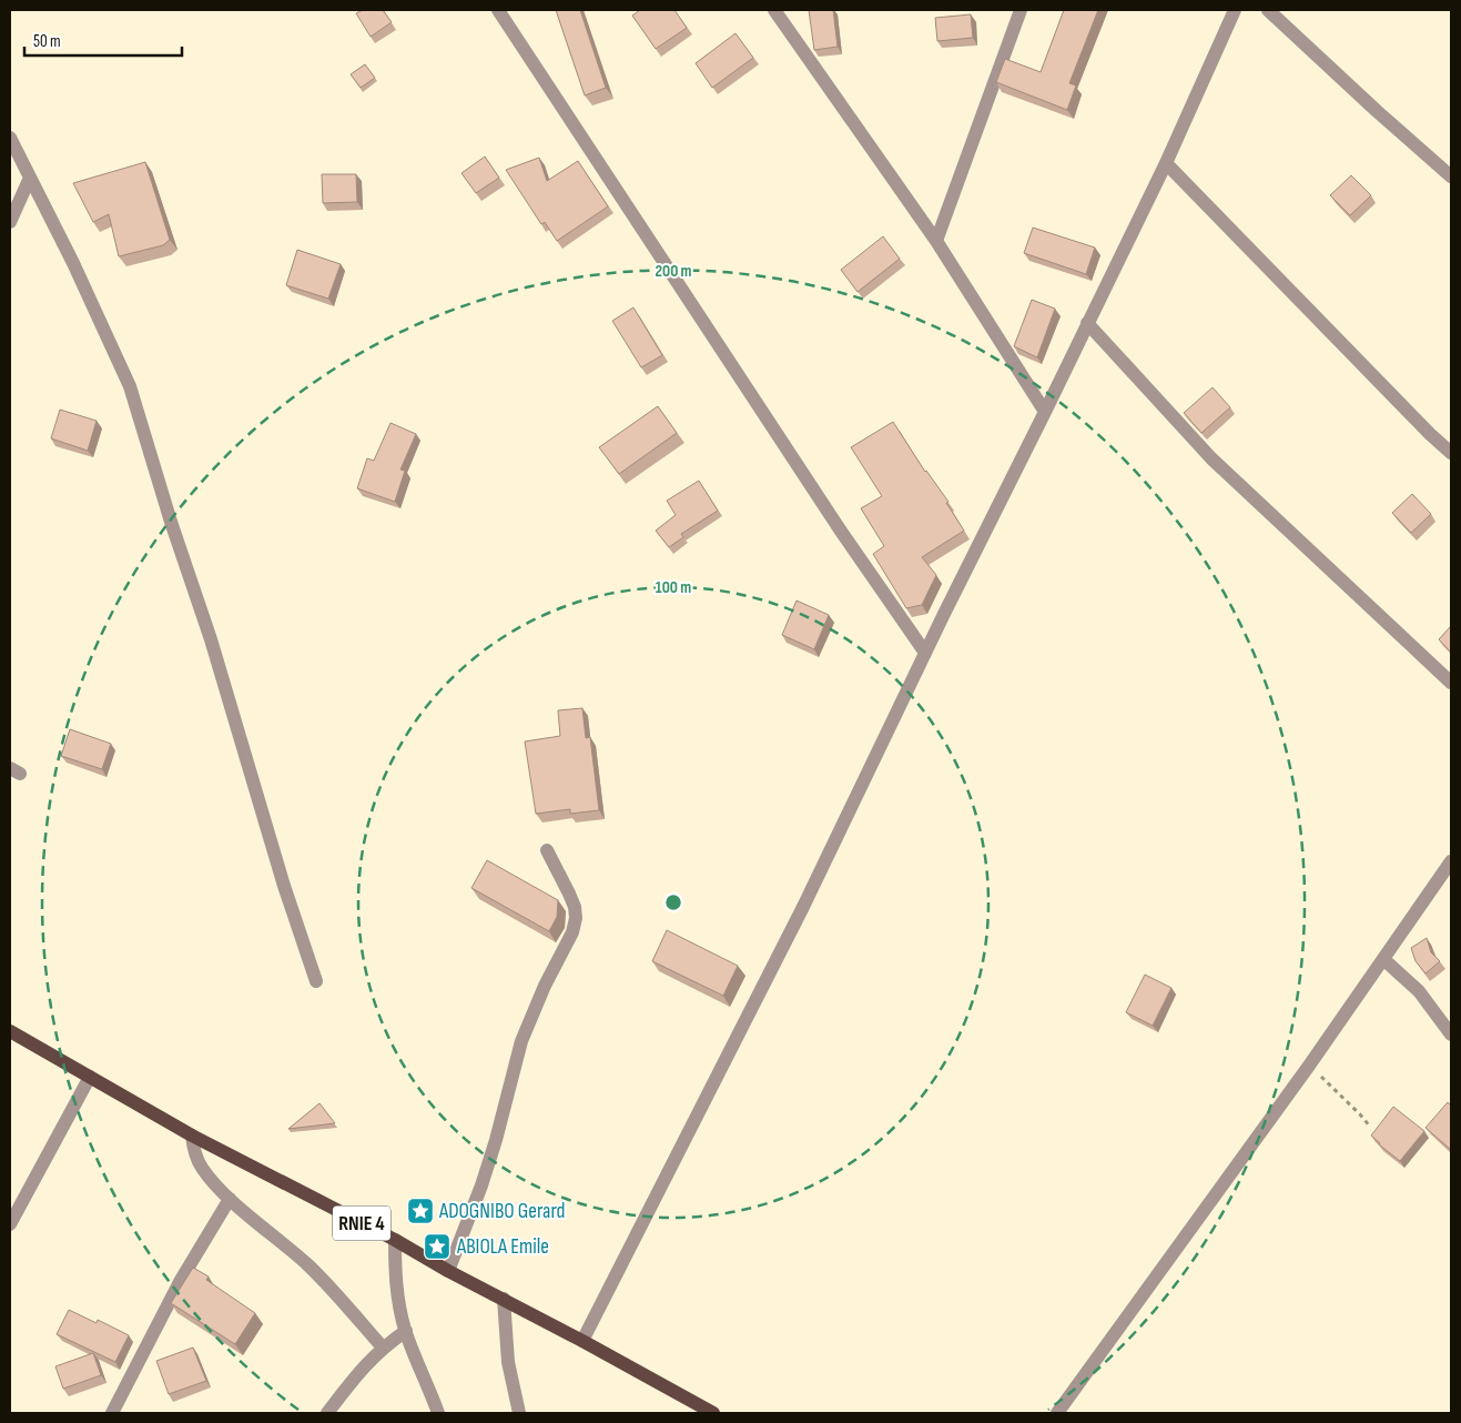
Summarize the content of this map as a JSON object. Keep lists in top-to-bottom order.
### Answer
{
  "streets": {
    "main road": ["RNIE 4"]
  },
  "places": {
    "place": ["ADOGNIBO Gerard", "ABIOLA Emile"]
  },
  "scale_bar": "50 m",
  "rings": ["200 m", "100 m"]
}
